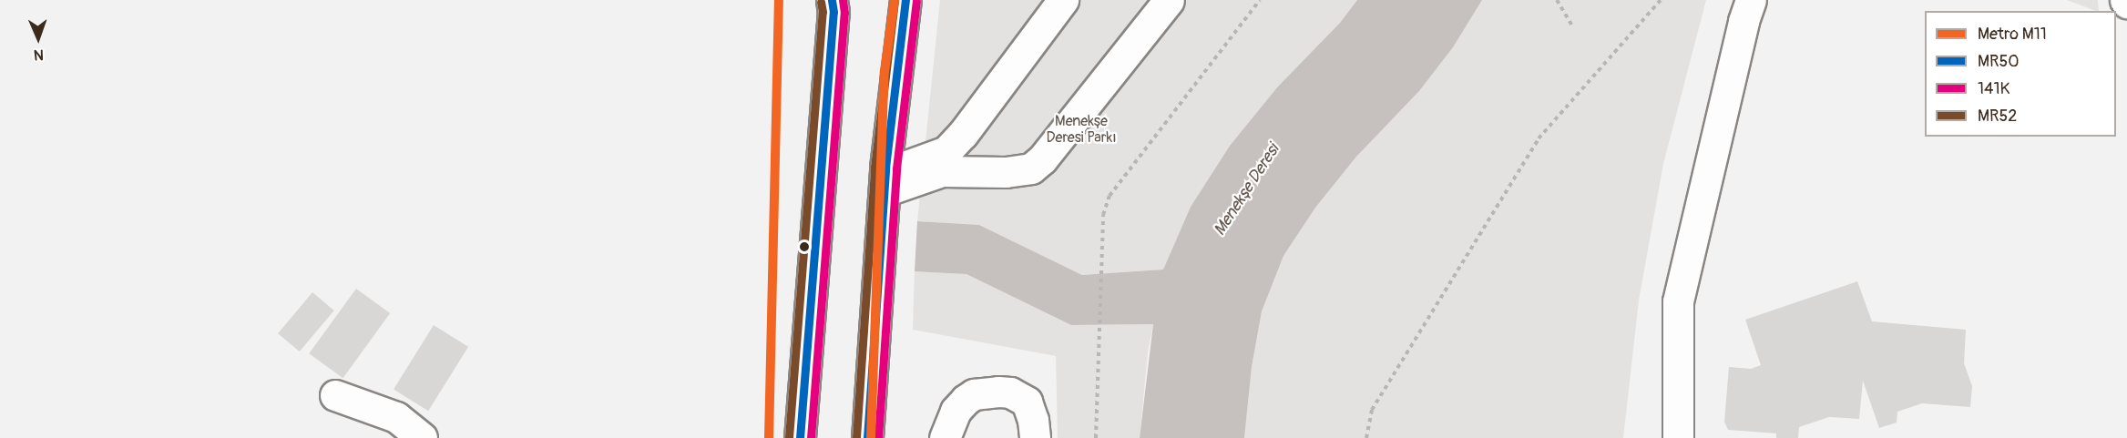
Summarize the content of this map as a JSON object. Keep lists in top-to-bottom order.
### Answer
{
  "water": ["Menekşe Deresi"],
  "parks": ["Menekşe Deresi Parkı"],
  "lines": [
    "metro line M11",
    "transit line MR50",
    "transit line 141K",
    "transit line MR52"
  ],
  "legend": [
    "Metro M11",
    "MR50",
    "141K",
    "MR52"
  ],
  "north": "bottom"
}
